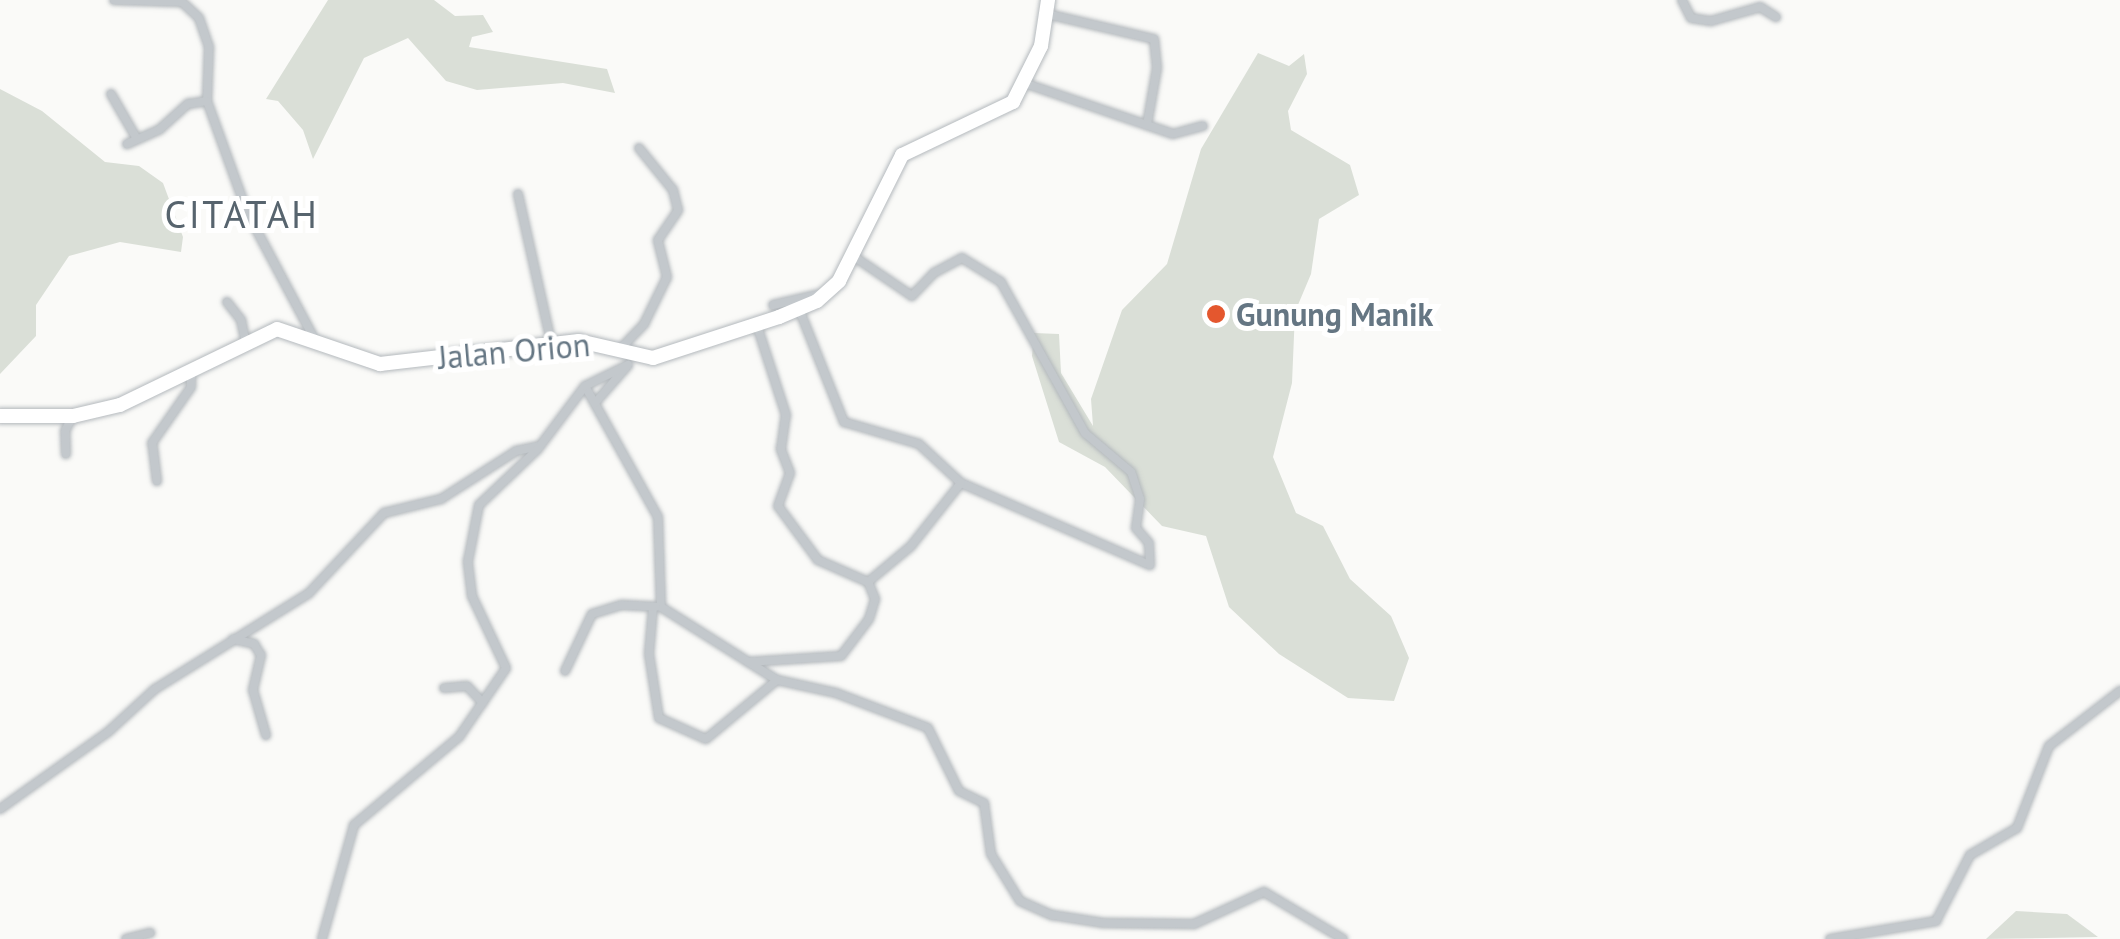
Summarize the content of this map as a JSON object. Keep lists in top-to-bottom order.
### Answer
{
  "streets": {
    "highway": ["Jalan Orion"]
  },
  "districts": ["CITATAH"],
  "places": ["Gunung Manik"]
}
